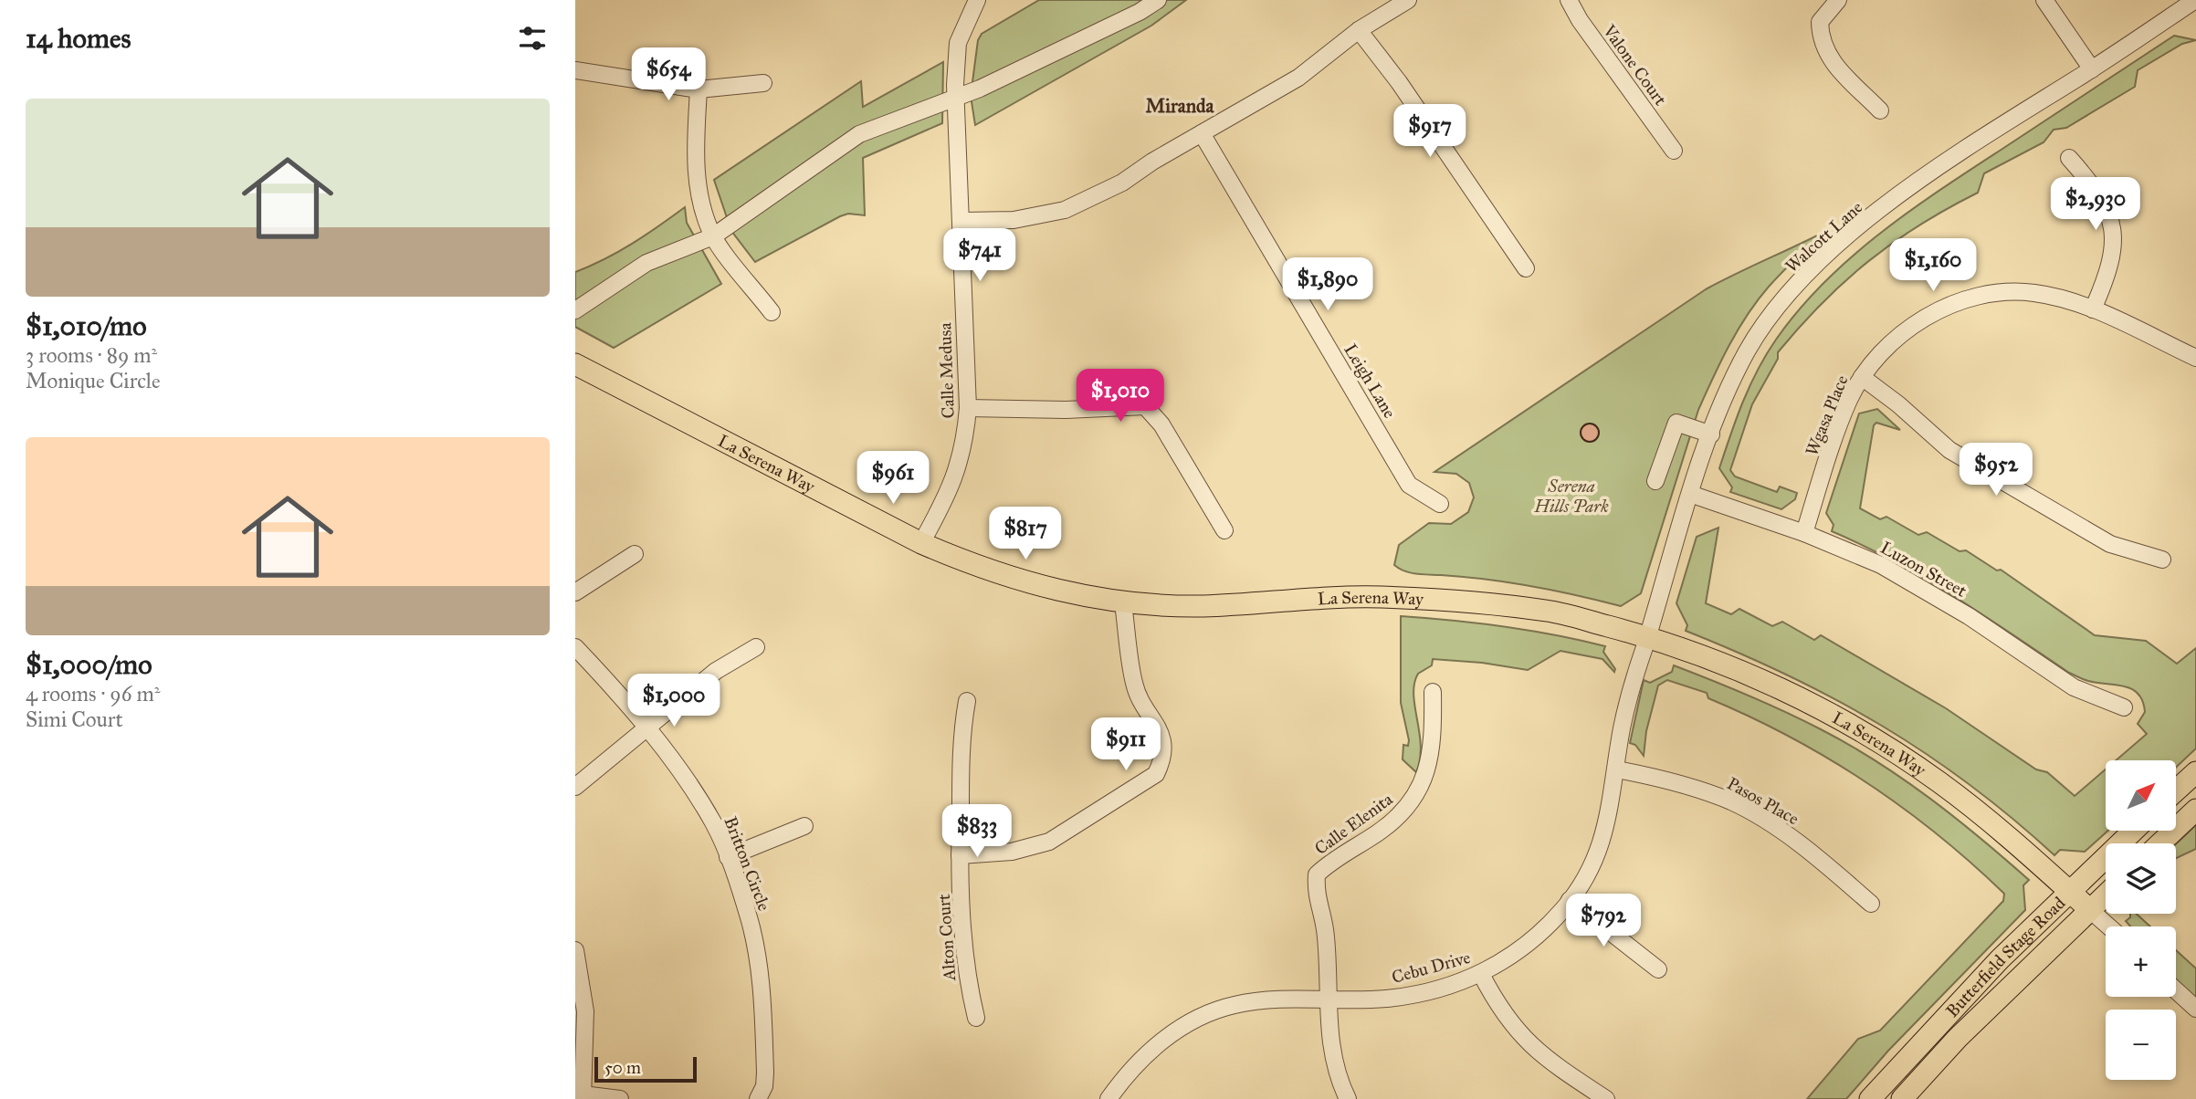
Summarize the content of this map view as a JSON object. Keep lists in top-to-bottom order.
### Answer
{
  "streets": {
    "main road": ["La Serena Way", "Butterfield Stage Road"],
    "street": [
      "Valone Court",
      "Walcott Lane",
      "Calle Medusa",
      "Leigh Lane",
      "Wgasa Place",
      "Luzon Street",
      "Pasos Place",
      "Calle Elenita",
      "Britton Circle",
      "Alton Court",
      "Cebu Drive"
    ]
  },
  "crossings": [
    ["Walcott Lane", "La Serena Way"],
    ["Walcott Lane", "Luzon Street"],
    ["Walcott Lane", "Cebu Drive"],
    ["Calle Medusa", "La Serena Way"],
    ["Wgasa Place", "Luzon Street"],
    ["La Serena Way", "Butterfield Stage Road"],
    ["La Serena Way", "Cebu Drive"],
    ["Pasos Place", "Cebu Drive"],
    ["Calle Elenita", "Cebu Drive"]
  ],
  "districts": ["Miranda"],
  "parks": ["Serena Hills Park"],
  "scale_bar": "50 m",
  "north": "top right",
  "page": {
    "heading": "14 homes",
    "price": [
      "$654",
      "$917",
      "$2,930",
      "$741",
      "$1,160",
      "$1,890",
      "$1,010",
      "$952",
      "$961",
      "$817",
      "$1,000",
      "$911",
      "$833",
      "$792"
    ],
    "list": [
      {
        "name": "$1,010/mo",
        "note": "3 rooms · 89 m² · Monique Circle"
      },
      {
        "name": "$1,000/mo",
        "note": "4 rooms · 96 m² · Simi Court"
      }
    ],
    "map_buttons": ["+", "−"],
    "scale": "50 m"
  }
}
